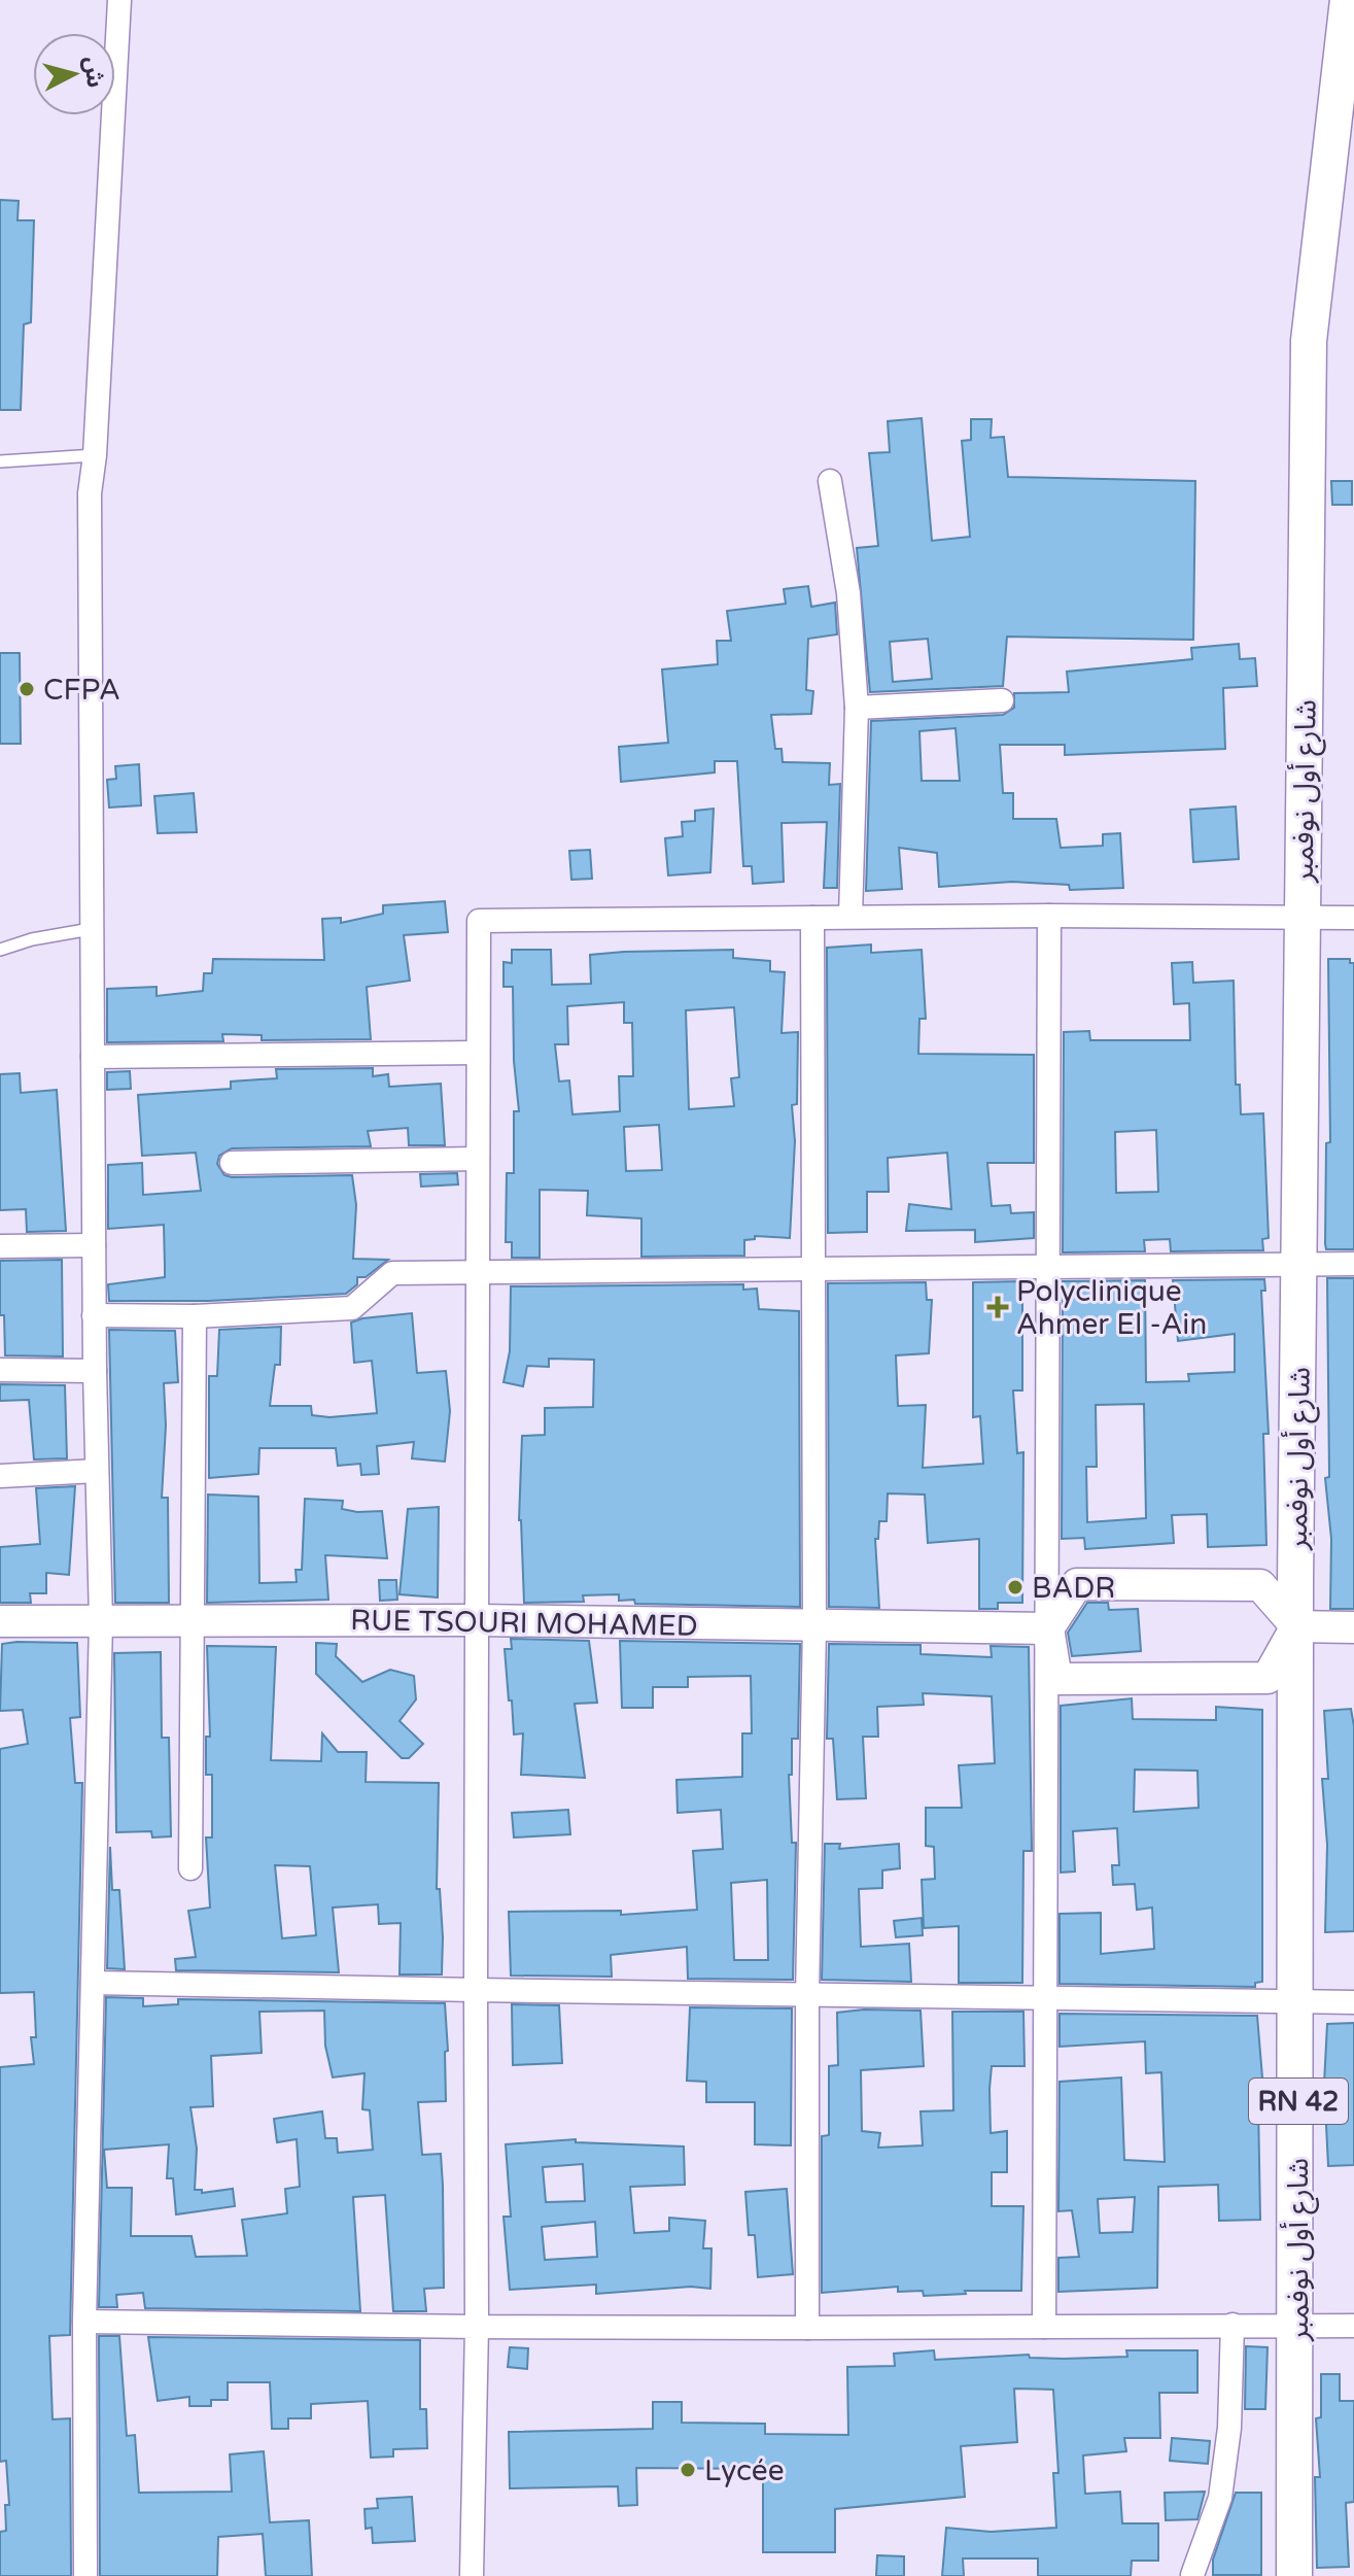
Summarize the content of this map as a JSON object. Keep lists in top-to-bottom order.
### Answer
{
  "streets": {
    "main road": ["شارع أول نوفمبر", "RN 42"],
    "street": ["RUE TSOURI MOHAMED"]
  },
  "places": {
    "other": ["CFPA", "BADR", "Lycée"],
    "health": ["Polyclinique Ahmer El -Ain"]
  },
  "north": "right"
}
